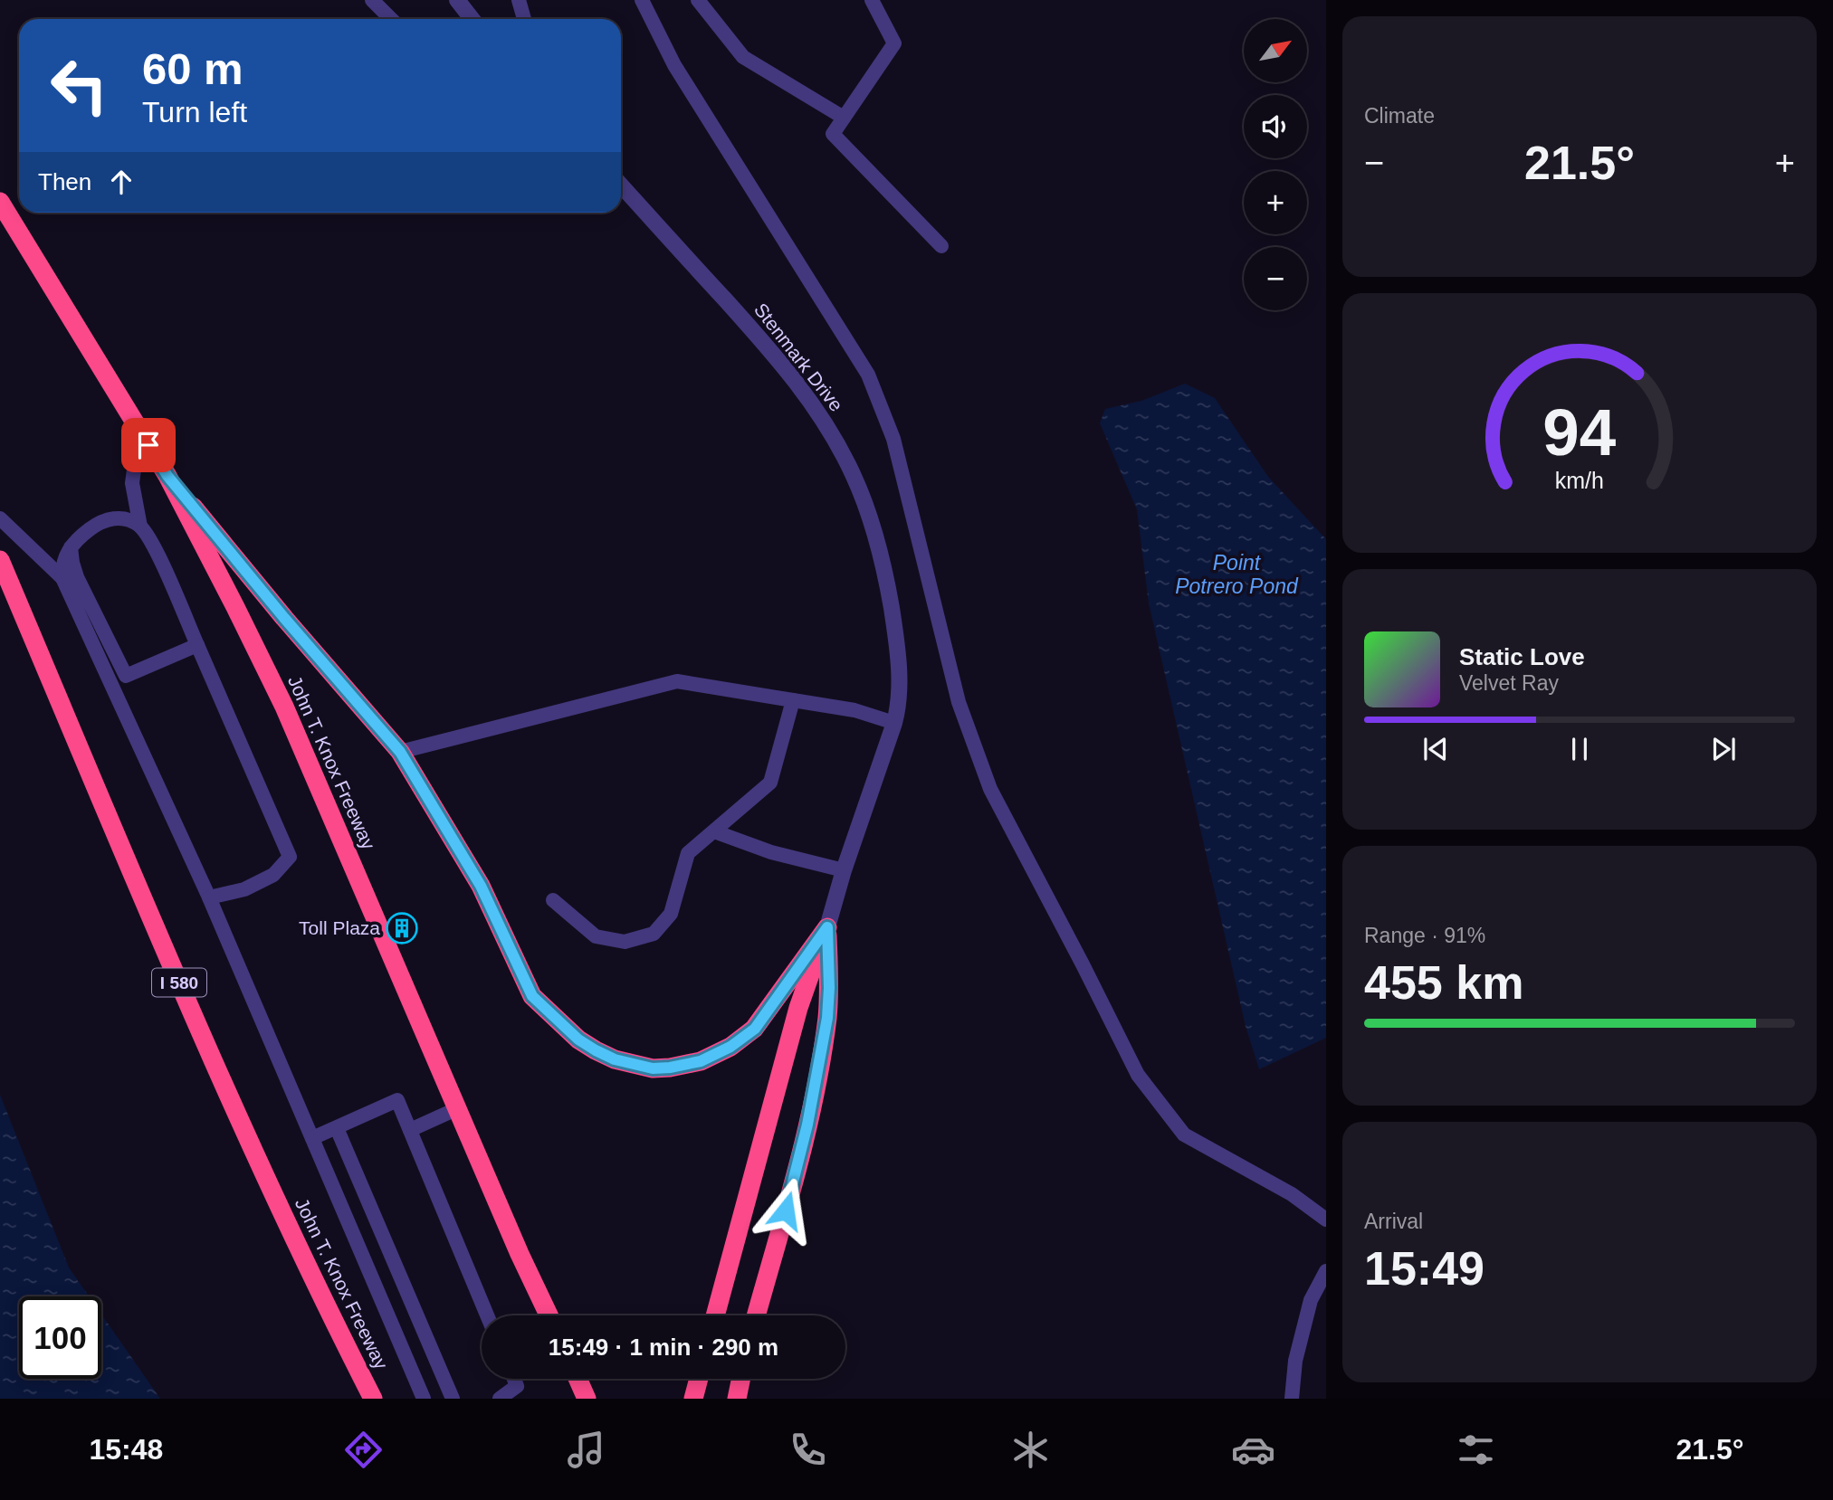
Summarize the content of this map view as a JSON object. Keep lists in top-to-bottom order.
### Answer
{
  "streets": {
    "highway": ["John T. Knox Freeway", "I 580"],
    "street": ["Stenmark Drive"]
  },
  "water": ["Point Potrero Pond"],
  "places": {
    "building": ["Toll Plaza"]
  },
  "north": "top right",
  "page": {
    "tile": [
      "Climate",
      ["Range · 91%", "455 km"],
      ["Arrival", "15:49"]
    ],
    "map_buttons": ["+", "−"],
    "turn": ["60 m", "Turn left"],
    "heat": ["−", "21.5°", "+"],
    "then": "Then",
    "song": ["Static Love", "Velvet Ray"],
    "limit": "100",
    "trip": "15:49 · 1 min · 290 m",
    "tabs": ["15:48", "21.5°"],
    "gauge": ["94", "km/h"]
  }
}
